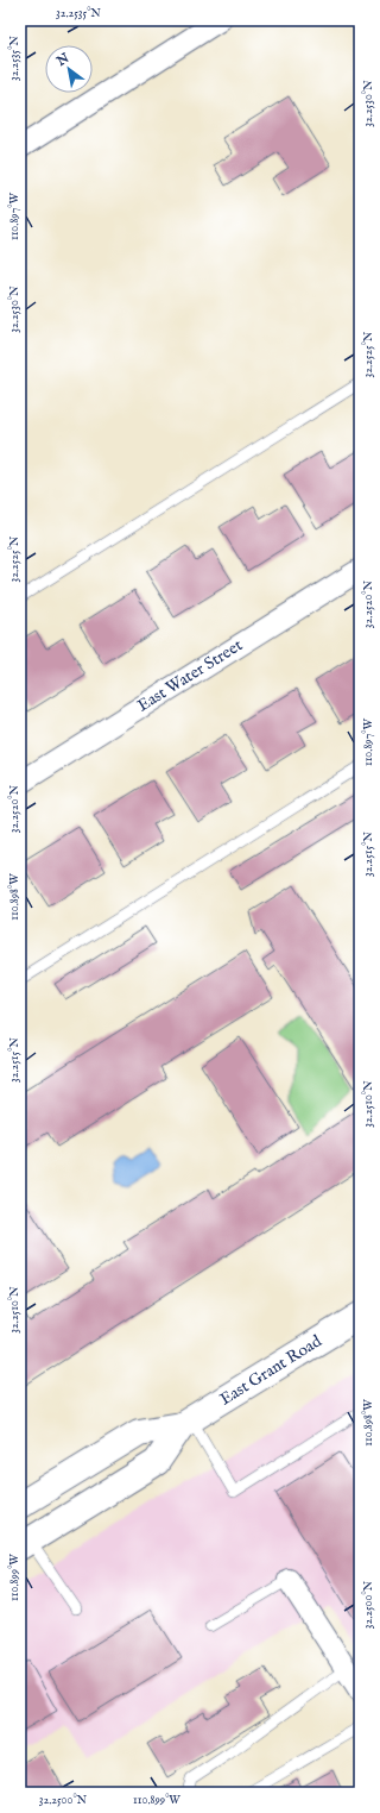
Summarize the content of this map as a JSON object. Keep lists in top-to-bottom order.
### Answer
{
  "streets": {
    "main road": ["East Grant Road"],
    "street": ["East Water Street"]
  },
  "north": "top left",
  "coordinates": [
    "32.2535°N",
    "32.2530°N",
    "110.897°W",
    "32.2525°N",
    "32.2520°N",
    "32.2515°N",
    "110.898°W",
    "32.2510°N",
    "110.899°W",
    "32.2500°N"
  ]
}
